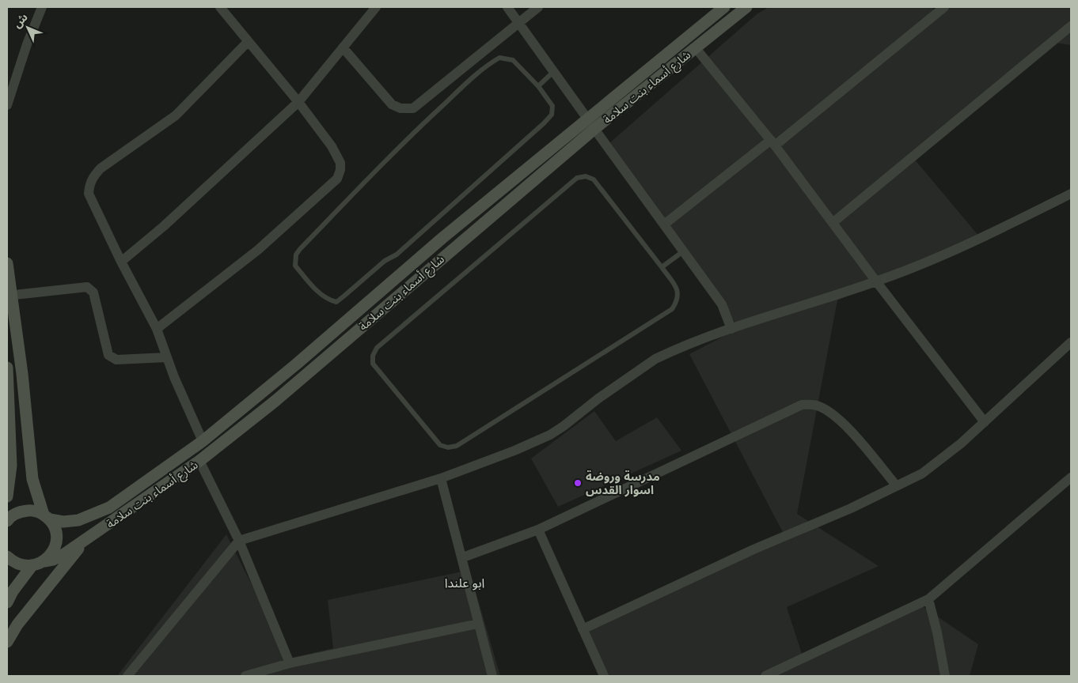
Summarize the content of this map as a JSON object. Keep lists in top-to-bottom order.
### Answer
{
  "streets": {
    "main road": ["شارع أسماء بنت سلامة"]
  },
  "districts": ["ابو علندا"],
  "places": ["مدرسة وروضة اسوار القدس"],
  "north": "top left"
}
